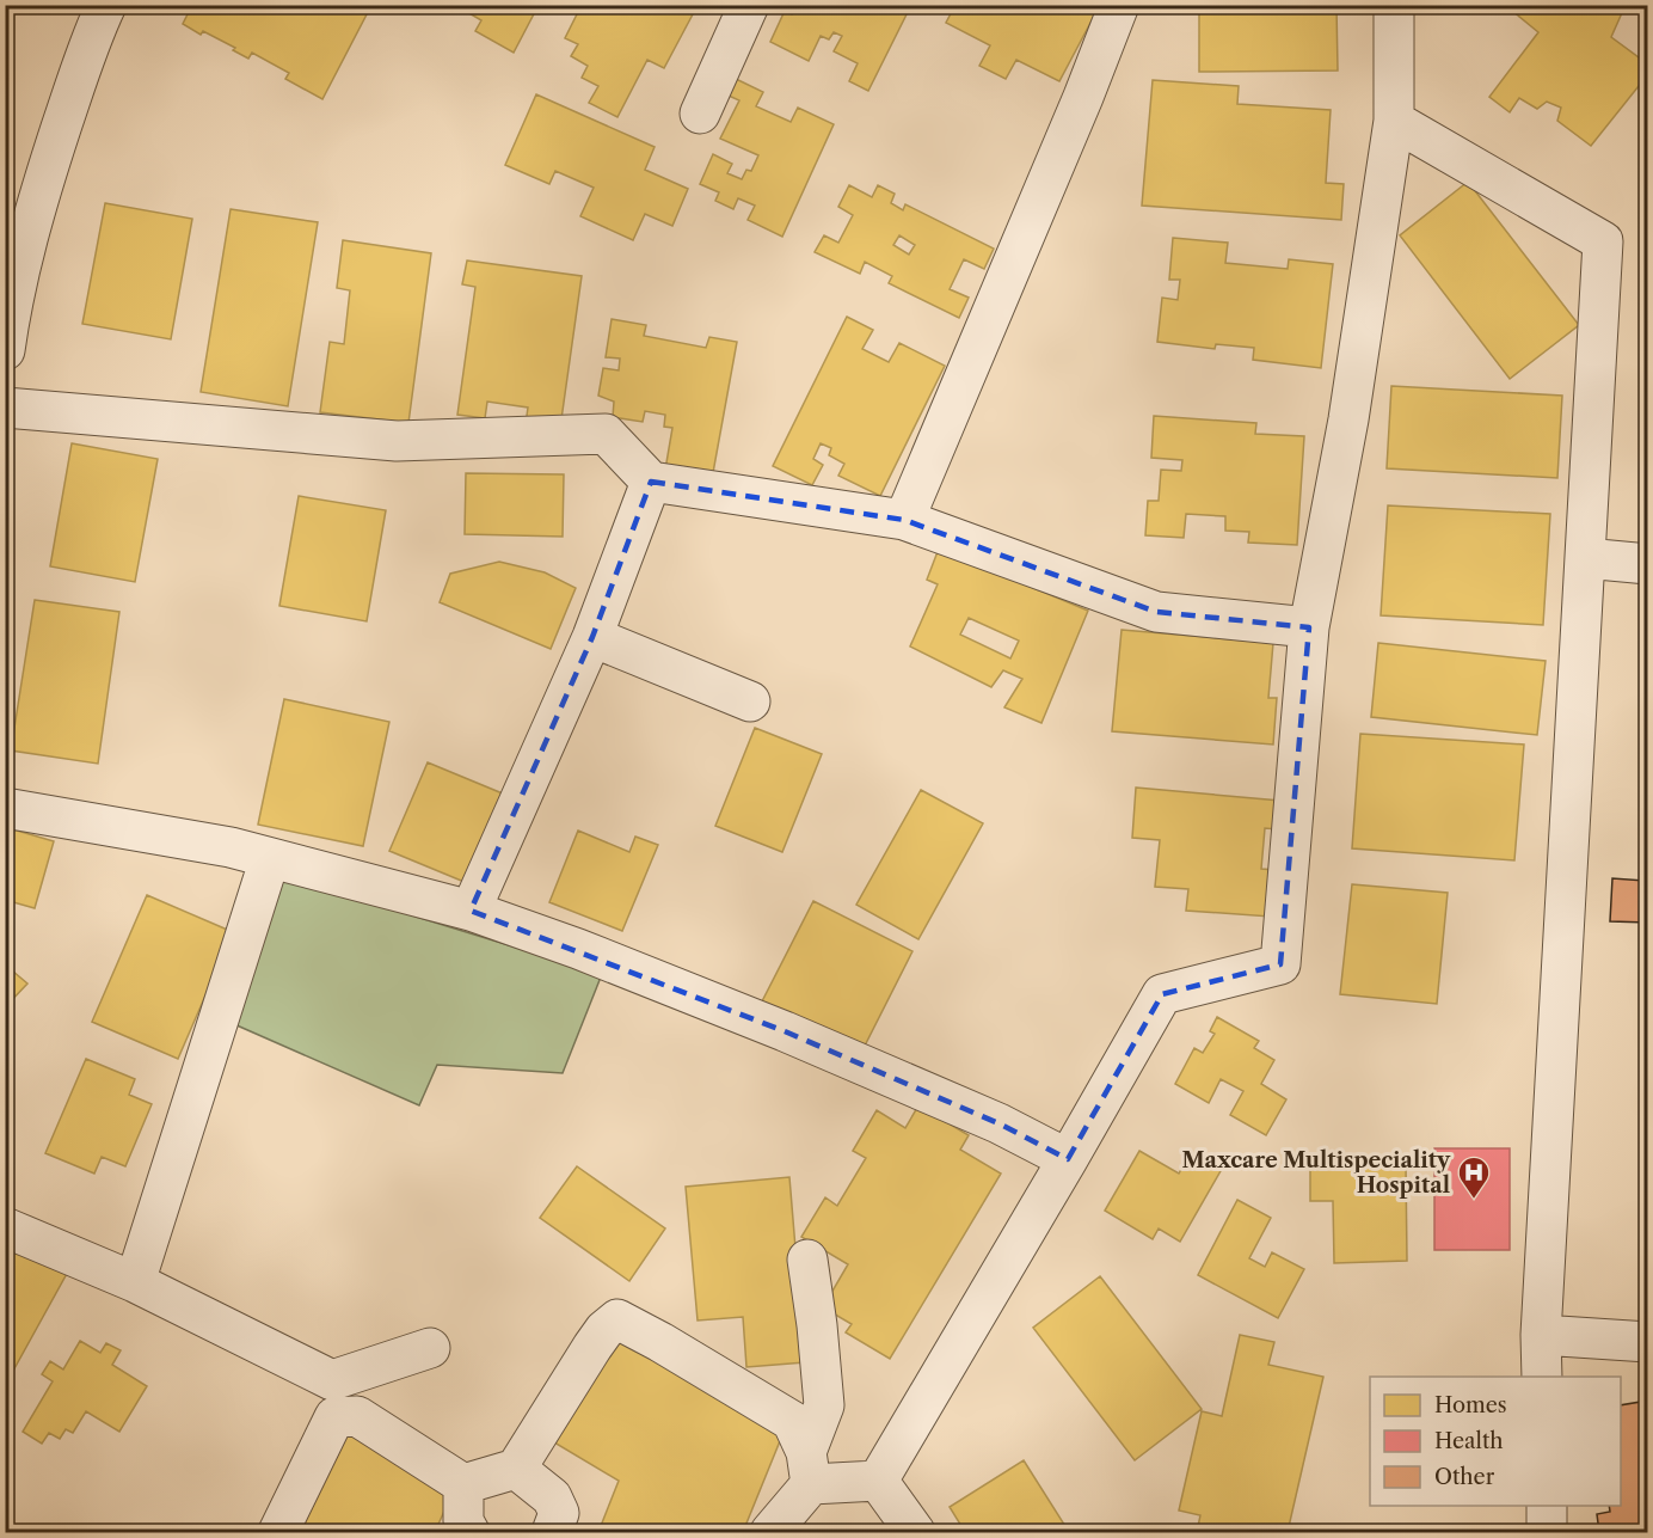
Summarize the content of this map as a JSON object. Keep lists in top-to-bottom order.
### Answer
{
  "places": {
    "hospital": ["Maxcare Multispeciality Hospital"]
  },
  "legend": ["Homes", "Health", "Other"]
}
